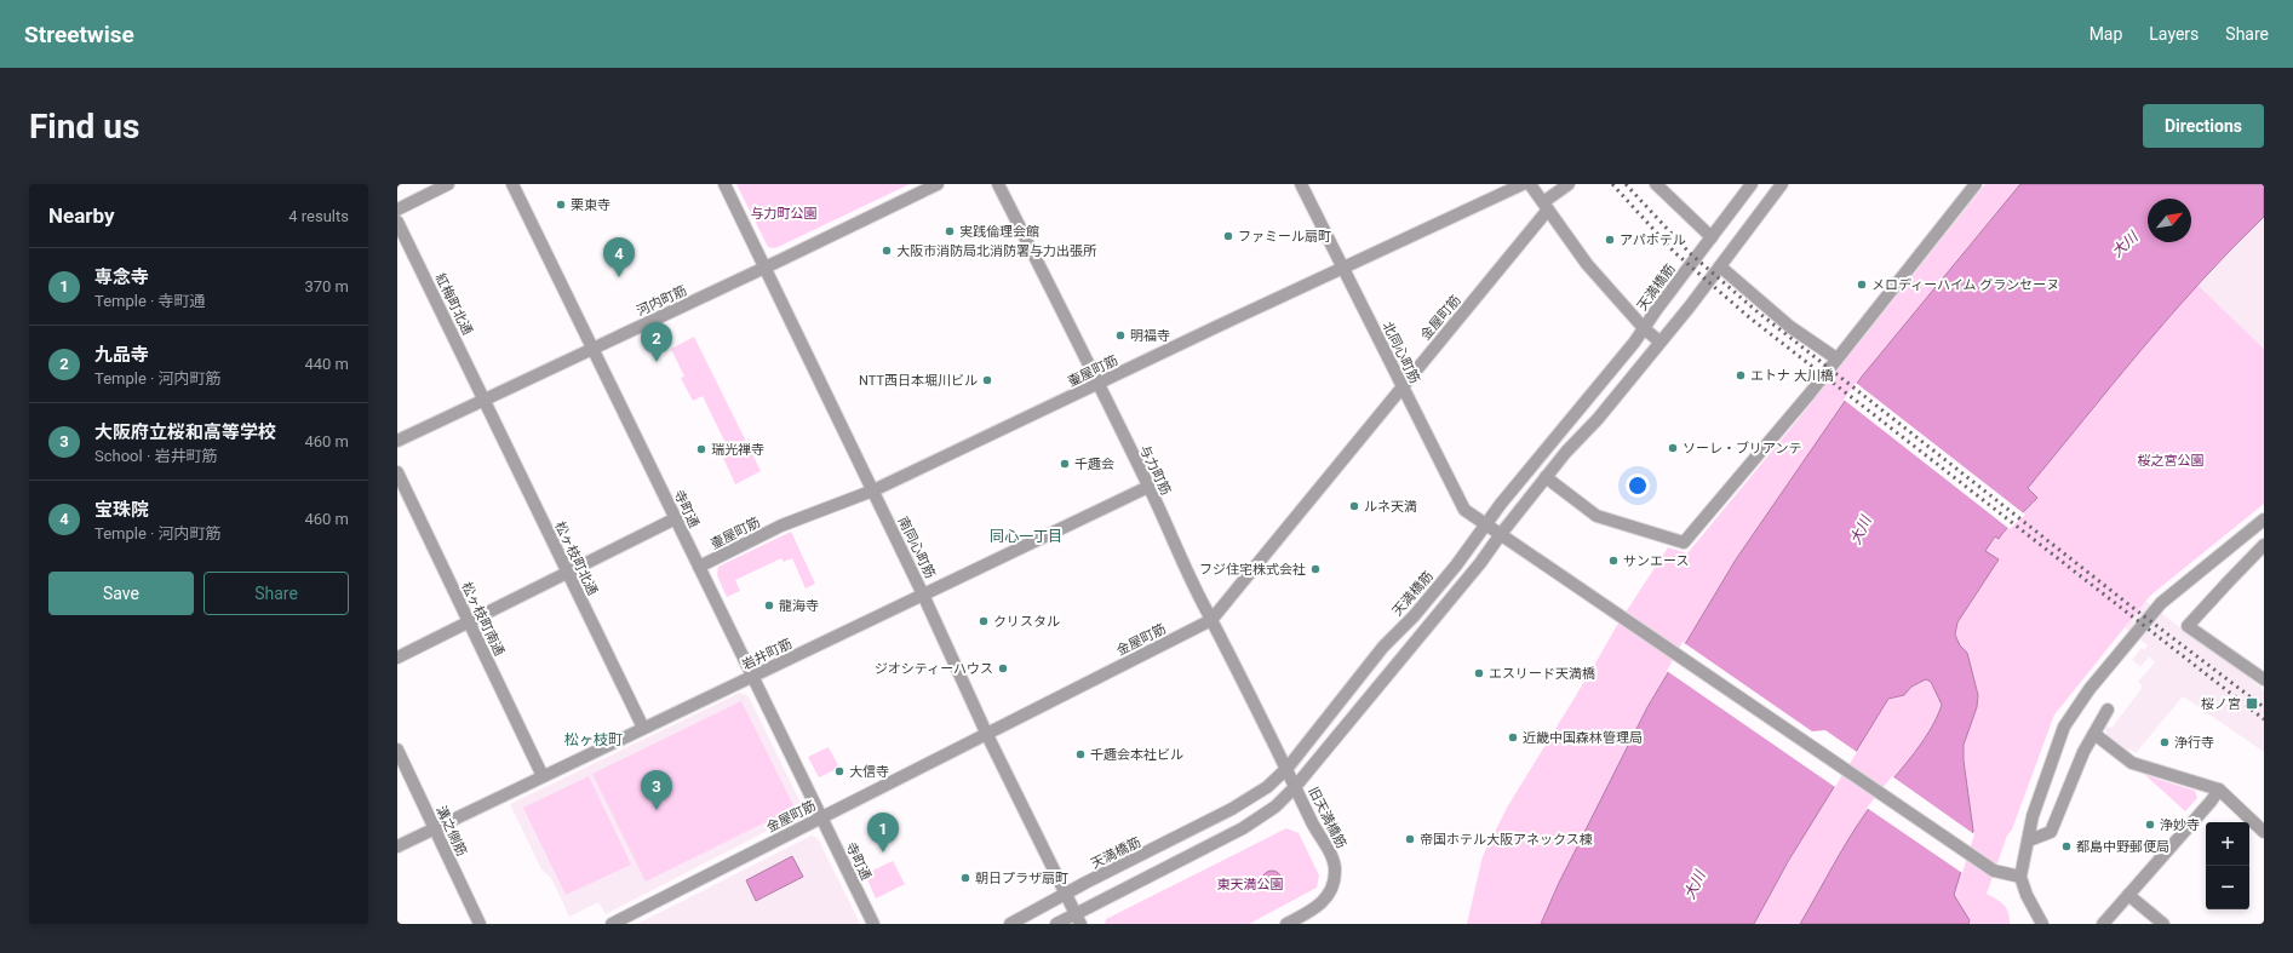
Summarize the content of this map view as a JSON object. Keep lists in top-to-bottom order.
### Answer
{
  "streets": {
    "street": [
      "天満橋筋",
      "河内町筋",
      "紅梅町北通",
      "金屋町筋",
      "北同心町筋",
      "壷屋町筋",
      "与力町筋",
      "寺町通",
      "南同心町筋",
      "松ヶ枝町北通",
      "松ヶ枝町南通",
      "岩井町筋",
      "旧天満橋筋",
      "溝之側筋"
    ]
  },
  "crossings": [
    ["天満橋筋", "北同心町筋"],
    ["天満橋筋", "与力町筋"],
    ["天満橋筋", "南同心町筋"],
    ["天満橋筋", "旧天満橋筋"],
    ["河内町筋", "紅梅町北通"],
    ["河内町筋", "寺町通"],
    ["河内町筋", "南同心町筋"],
    ["河内町筋", "松ヶ枝町北通"],
    ["紅梅町北通", "松ヶ枝町北通"],
    ["金屋町筋", "北同心町筋"],
    ["金屋町筋", "与力町筋"],
    ["金屋町筋", "寺町通"],
    ["金屋町筋", "南同心町筋"],
    ["北同心町筋", "壷屋町筋"],
    ["壷屋町筋", "与力町筋"],
    ["壷屋町筋", "寺町通"],
    ["壷屋町筋", "南同心町筋"],
    ["与力町筋", "岩井町筋"],
    ["与力町筋", "旧天満橋筋"],
    ["寺町通", "岩井町筋"],
    ["南同心町筋", "岩井町筋"],
    ["松ヶ枝町北通", "岩井町筋"],
    ["松ヶ枝町南通", "岩井町筋"],
    ["岩井町筋", "溝之側筋"]
  ],
  "districts": ["同心一丁目", "松ヶ枝町"],
  "water": ["大川"],
  "parks": ["与力町公園", "桜之宮公園", "東天満公園"],
  "places": {
    "other": [
      "栗東寺",
      "実践倫理会館",
      "ファミール扇町",
      "アパホテル",
      "大阪市消防局北消防署与力出張所",
      "メロディーハイム グランセーヌ",
      "明福寺",
      "エトナ 大川橋",
      "NTT西日本堀川ビル",
      "ソーレ・ブリアンテ",
      "瑞光禅寺",
      "千趣会",
      "ルネ天満",
      "サンエース",
      "フジ住宅株式会社",
      "龍海寺",
      "クリスタル",
      "ジオシティーハウス",
      "エスリード天満橋",
      "近畿中国森林管理局",
      "浄行寺",
      "千趣会本社ビル",
      "大信寺",
      "浄妙寺",
      "帝国ホテル大阪アネックス棟",
      "都島中野郵便局",
      "朝日プラザ扇町"
    ],
    "transit": ["桜ノ宮"]
  },
  "north": "top right",
  "page": {
    "header": "Streetwise",
    "nav": ["Map", "Layers", "Share"],
    "buttons": [
      "Directions",
      ["Save", "Share"]
    ],
    "title": "Find us",
    "heading": ["Nearby", "4 results"],
    "pins": [
      "4",
      "2",
      "3",
      "1"
    ],
    "list": [
      {
        "mark": "1",
        "name": "専念寺",
        "note": "Temple · 寺町通",
        "value": "370 m"
      },
      {
        "mark": "2",
        "name": "九品寺",
        "note": "Temple · 河内町筋",
        "value": "440 m"
      },
      {
        "mark": "3",
        "name": "大阪府立桜和高等学校",
        "note": "School · 岩井町筋",
        "value": "460 m"
      },
      {
        "mark": "4",
        "name": "宝珠院",
        "note": "Temple · 河内町筋",
        "value": "460 m"
      }
    ],
    "map_buttons": ["+", "−"]
  }
}
